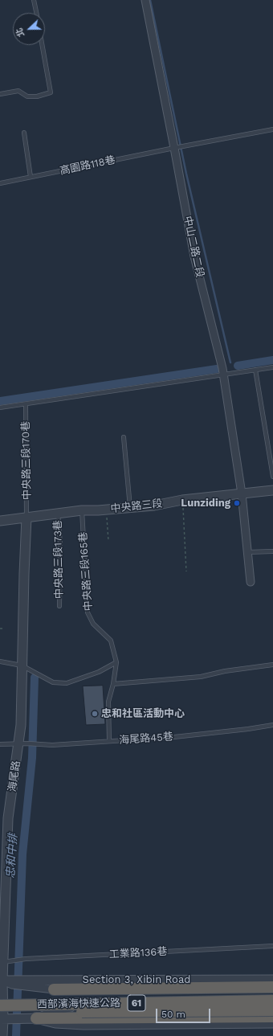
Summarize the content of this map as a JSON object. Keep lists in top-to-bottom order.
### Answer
{
  "streets": {
    "highway": ["61", "西部濱海快速公路"],
    "street": [
      "中山二路二段",
      "中央路三段",
      "海尾路",
      "Section 3, Xibin Road"
    ],
    "lane": [
      "高園路118巷",
      "中央路三段170巷",
      "中央路三段173巷",
      "中央路三段165巷",
      "海尾路45巷",
      "工業路136巷"
    ]
  },
  "crossings": [
    ["高園路118巷", "中山二路二段"],
    ["中山二路二段", "中央路三段"],
    ["中央路三段170巷", "中央路三段"],
    ["中央路三段170巷", "海尾路"],
    ["中央路三段", "中央路三段173巷"],
    ["中央路三段", "中央路三段165巷"],
    ["中央路三段", "海尾路"],
    ["海尾路45巷", "海尾路"],
    ["海尾路", "工業路136巷"],
    ["海尾路", "Section 3, Xibin Road"],
    ["海尾路", "西部濱海快速公路"],
    ["Section 3, Xibin Road", "西部濱海快速公路"]
  ],
  "water": ["忠和中排"],
  "places": ["Lunziding", "忠和社區活動中心"],
  "scale_bar": "50 m",
  "north": "left"
}
